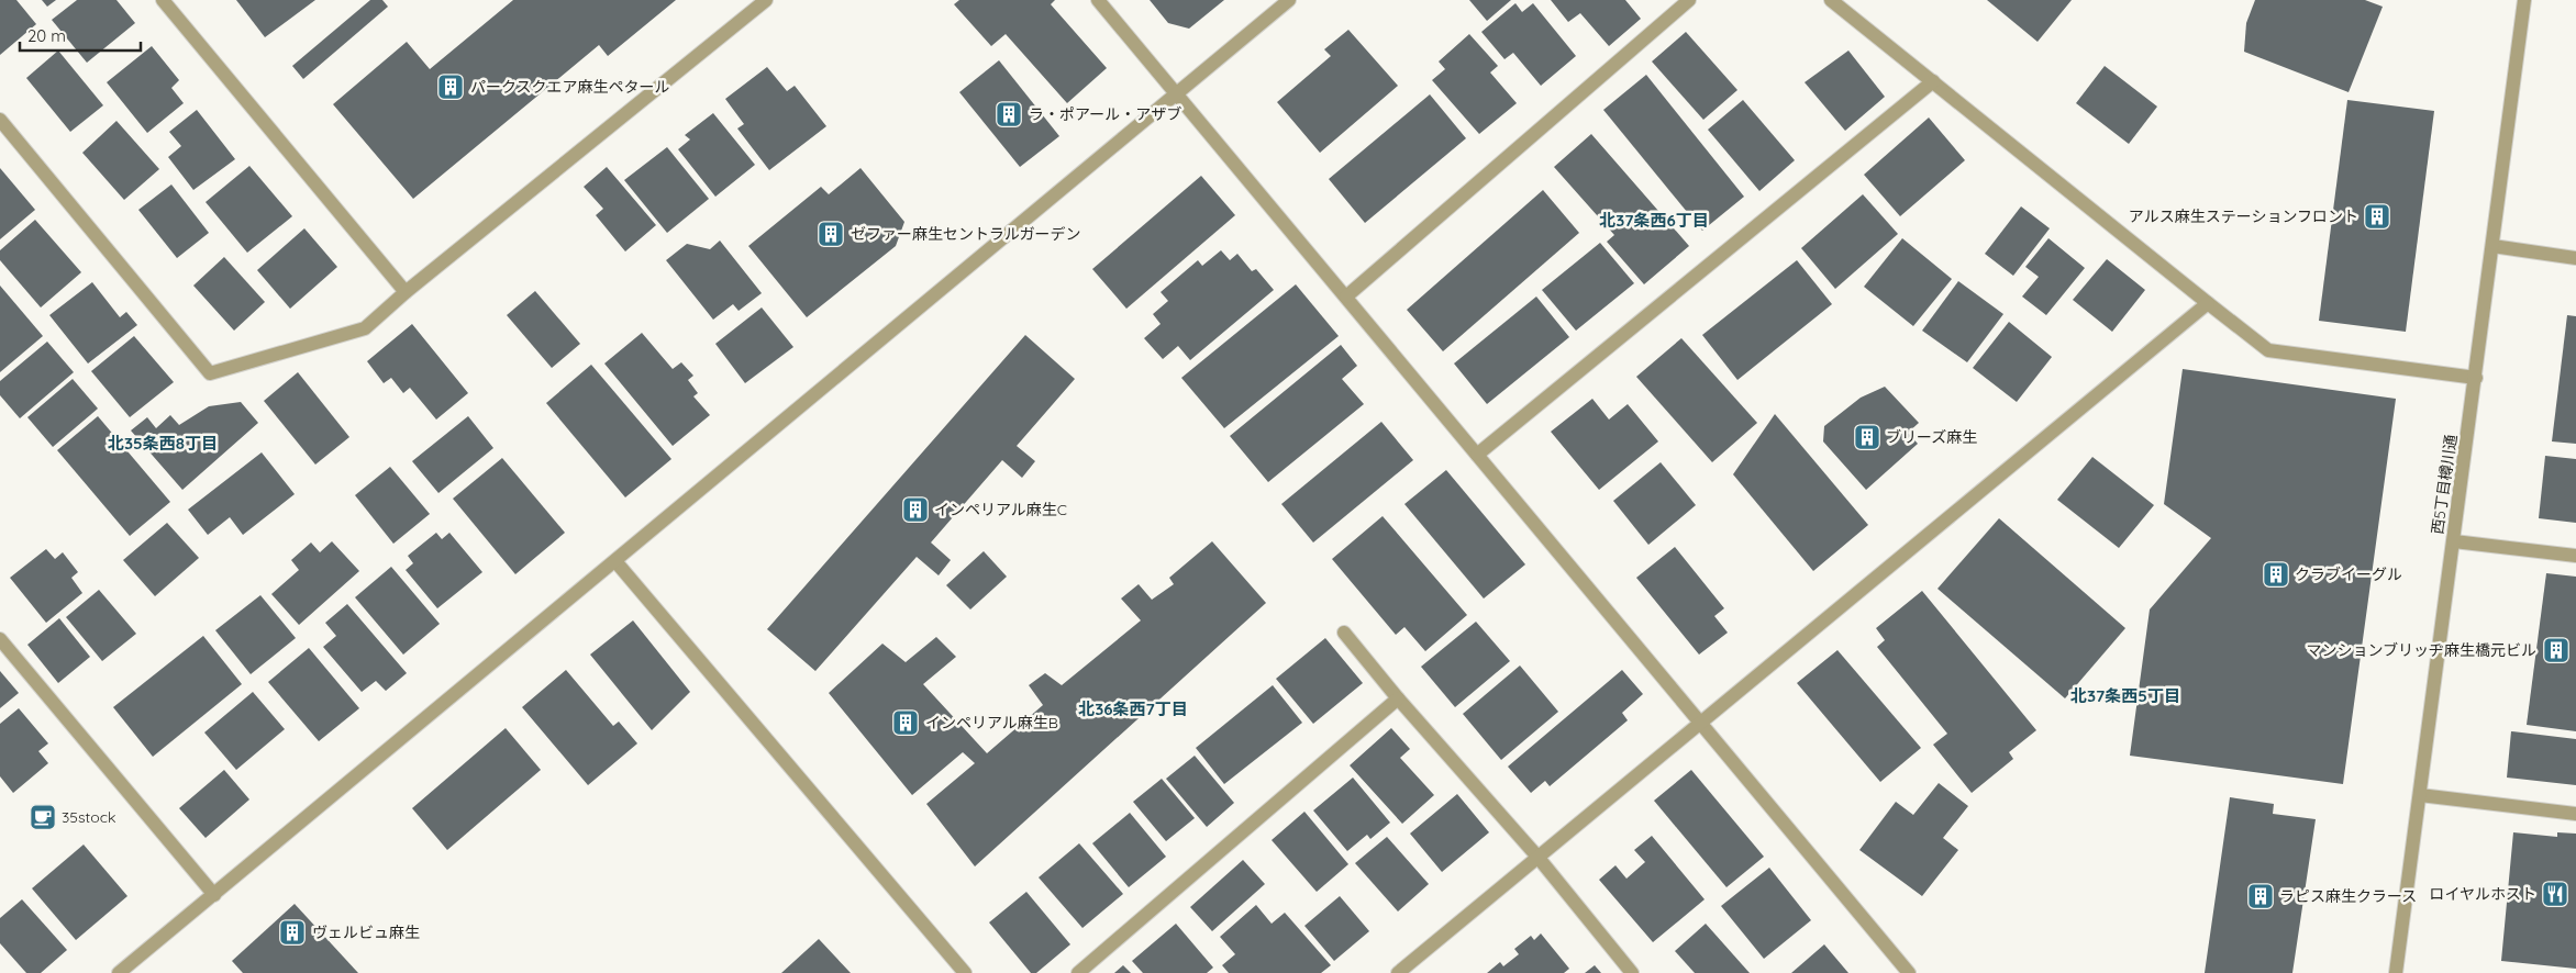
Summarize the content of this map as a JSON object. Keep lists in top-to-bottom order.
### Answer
{
  "streets": {
    "street": ["西5丁目樽川通"]
  },
  "districts": [
    "北37条西6丁目",
    "北35条西8丁目",
    "北37条西5丁目",
    "北36条西7丁目"
  ],
  "places": {
    "building": [
      "パークスクエア麻生ペタール",
      "ラ・ポアール・アザブ",
      "アルス麻生ステーションフロント",
      "ゼファー麻生セントラルガーデン",
      "ブリーズ麻生",
      "インペリアル麻生C",
      "クラブイーグル",
      "マンションブリッヂ麻生橋元ビル",
      "インペリアル麻生B",
      "ラピス麻生クラース",
      "ヴェルビュ麻生"
    ],
    "cafe": ["35stock"],
    "restaurant": ["ロイヤルホスト"]
  },
  "scale_bar": "20 m"
}
